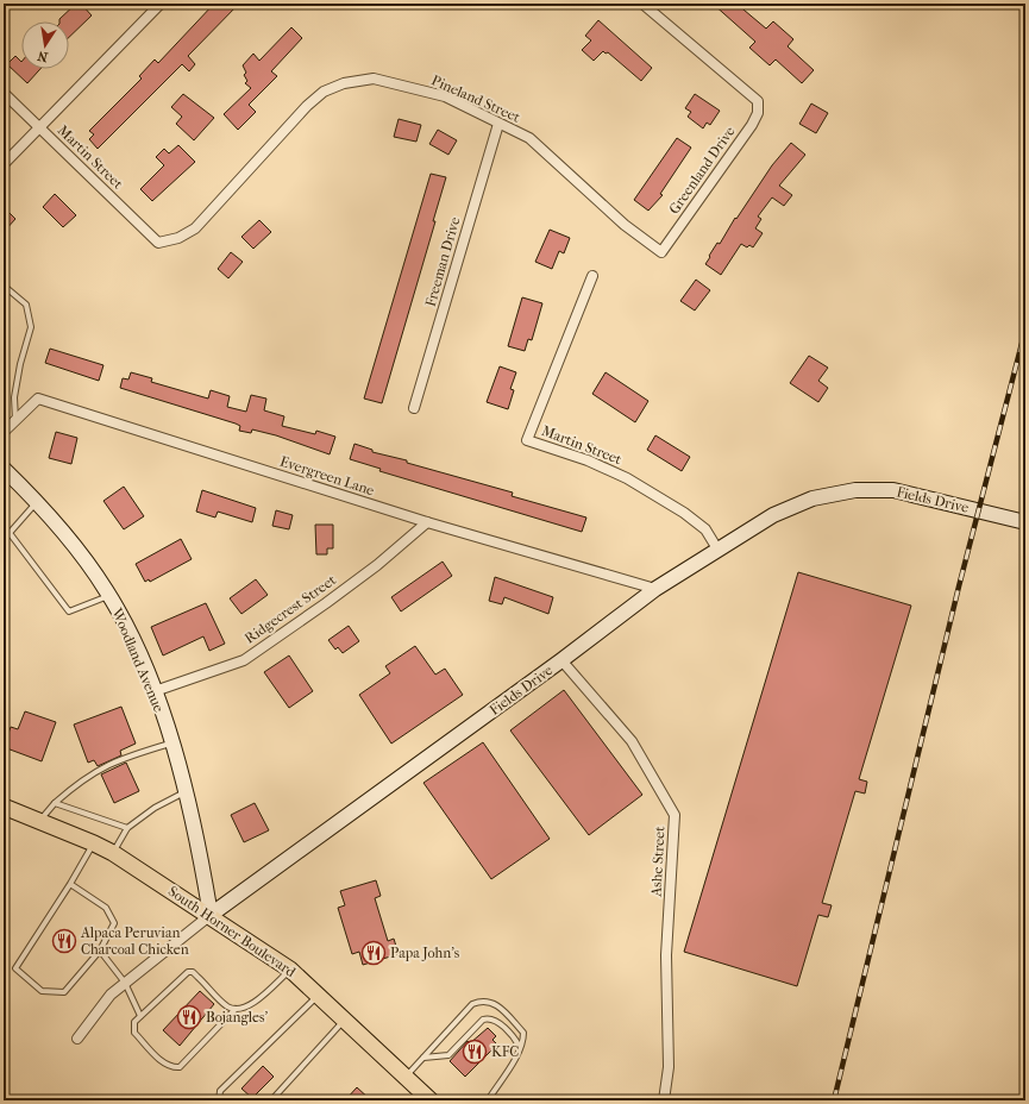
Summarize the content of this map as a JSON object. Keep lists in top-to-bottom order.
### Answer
{
  "streets": {
    "main road": ["South Horner Boulevard"],
    "street": [
      "Pineland Street",
      "Martin Street",
      "Greenland Drive",
      "Freeman Drive",
      "Evergreen Lane",
      "Fields Drive",
      "Ridgecrest Street",
      "Woodland Avenue",
      "Ashe Street"
    ]
  },
  "crossings": [
    ["Pineland Street", "Martin Street"],
    ["Pineland Street", "Greenland Drive"],
    ["Pineland Street", "Freeman Drive"],
    ["Martin Street", "Fields Drive"],
    ["Evergreen Lane", "Fields Drive"],
    ["Evergreen Lane", "Ridgecrest Street"],
    ["Fields Drive", "Woodland Avenue"],
    ["Fields Drive", "Ashe Street"],
    ["Fields Drive", "South Horner Boulevard"],
    ["Ridgecrest Street", "Woodland Avenue"],
    ["Woodland Avenue", "South Horner Boulevard"]
  ],
  "places": {
    "restaurant": [
      "Alpaca Peruvian Charcoal Chicken",
      "Papa John's",
      "Bojangles'",
      "KFC"
    ]
  },
  "north": "bottom"
}
